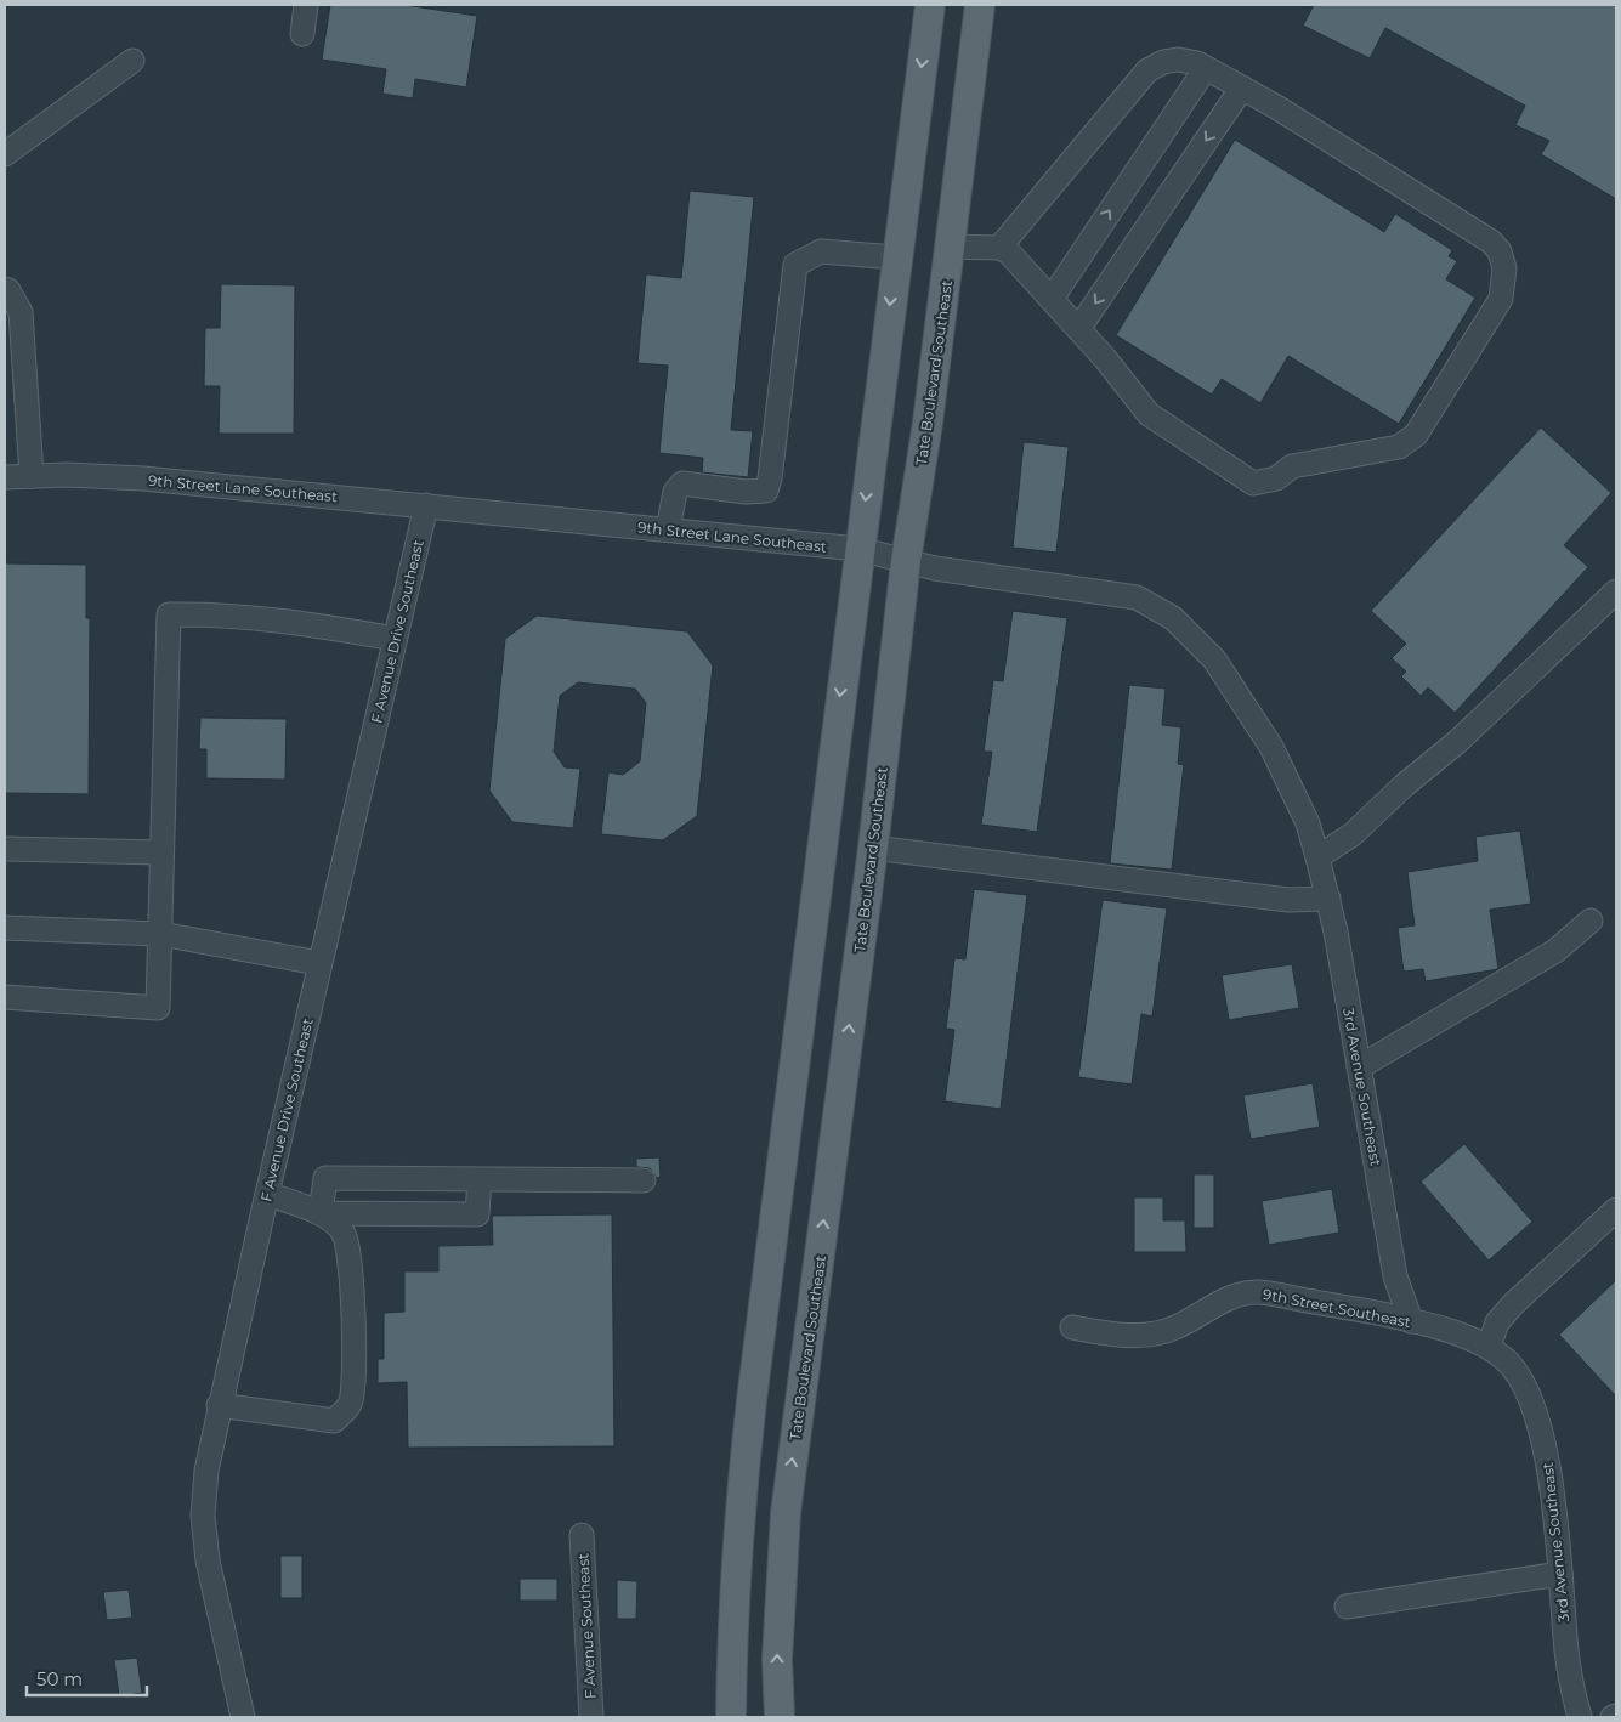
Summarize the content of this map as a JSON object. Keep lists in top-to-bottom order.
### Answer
{
  "streets": {
    "main road": ["Tate Boulevard Southeast"],
    "street": [
      "9th Street Lane Southeast",
      "F Avenue Drive Southeast",
      "3rd Avenue Southeast",
      "9th Street Southeast",
      "F Avenue Southeast"
    ]
  },
  "crossings": [
    ["Tate Boulevard Southeast", "9th Street Lane Southeast"],
    ["9th Street Lane Southeast", "F Avenue Drive Southeast"],
    ["9th Street Lane Southeast", "3rd Avenue Southeast"],
    ["3rd Avenue Southeast", "9th Street Southeast"]
  ],
  "scale_bar": "50 m"
}
